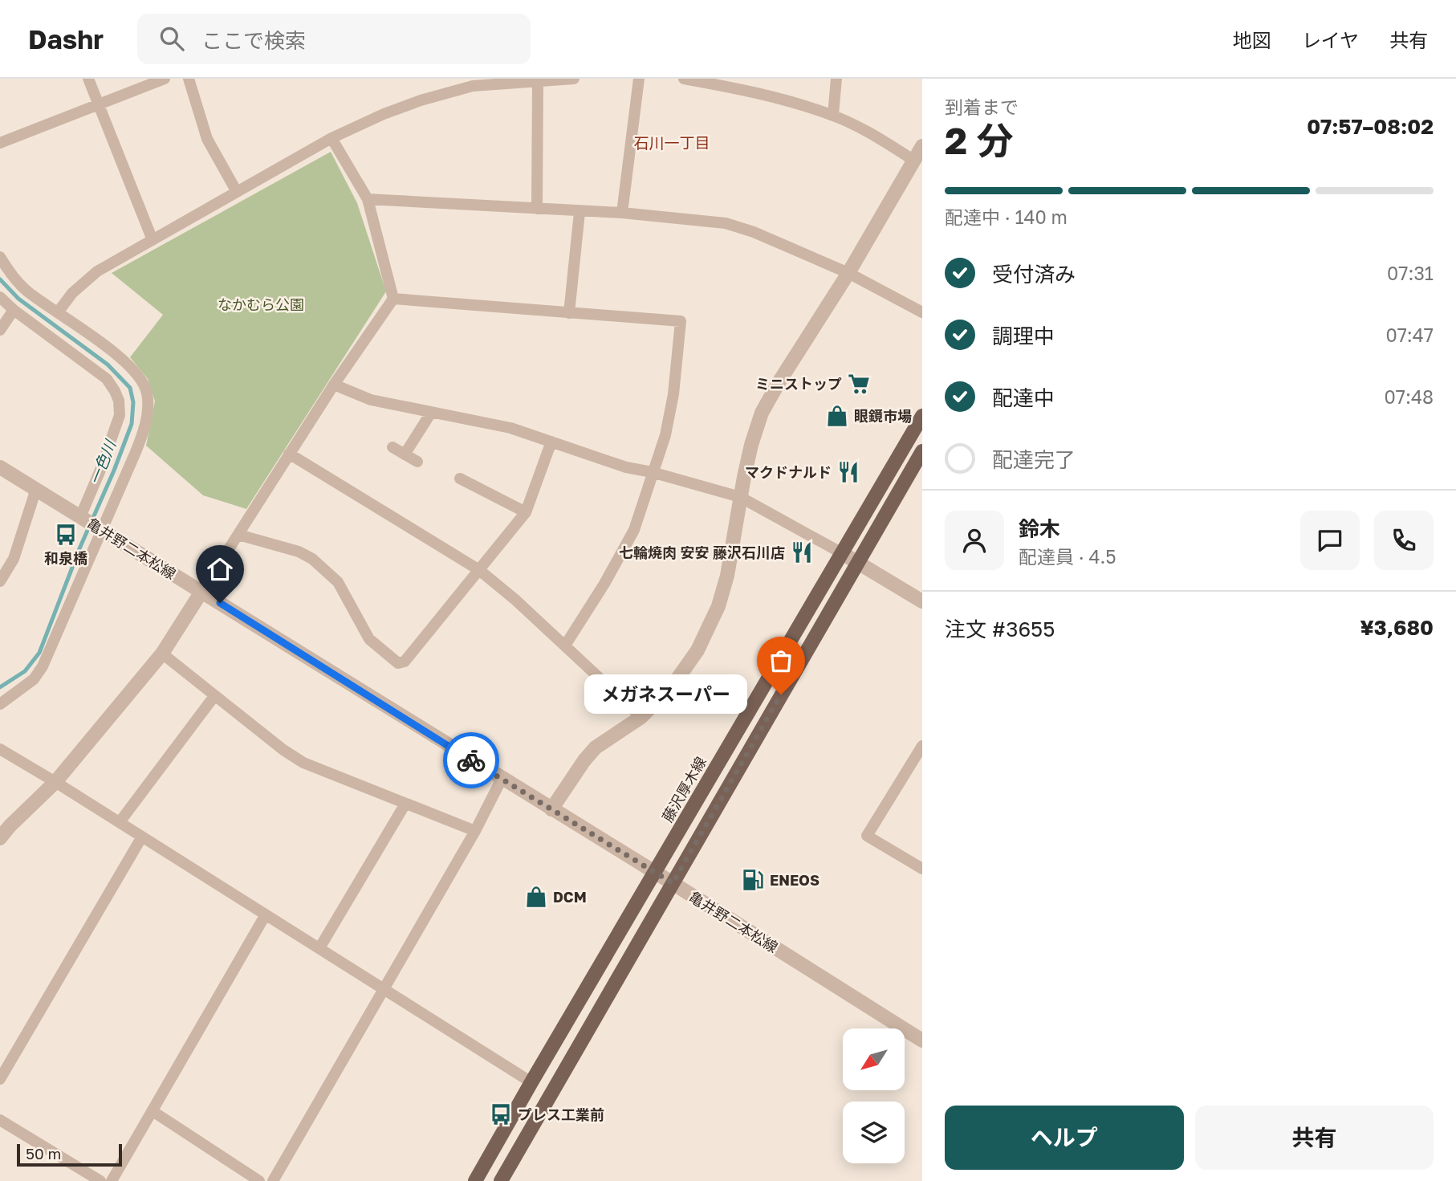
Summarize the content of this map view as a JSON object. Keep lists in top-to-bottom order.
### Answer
{
  "streets": {
    "main road": ["藤沢厚木線"],
    "street": ["亀井野二本松線"]
  },
  "crossings": [
    ["亀井野二本松線", "藤沢厚木線"]
  ],
  "districts": ["石川一丁目"],
  "water": ["一色川"],
  "parks": ["なかむら公園"],
  "places": {
    "supermarket": ["ミニストップ"],
    "shop": ["眼鏡市場", "DCM"],
    "restaurant": ["マクドナルド", "七輪焼肉 安安 藤沢石川店"],
    "bus stop": ["和泉橋", "プレス工業前"],
    "other": ["メガネスーパー"],
    "fuel station": ["ENEOS"]
  },
  "scale_bar": "50 m",
  "north": "bottom left",
  "page": {
    "header": "Dashr",
    "search": "ここで検索",
    "nav": ["地図", "レイヤ", "共有"],
    "heading": ["2 分", "到着まで", "07:57–08:02"],
    "panel": [
      "鈴木",
      "配達員 · 4.5",
      "注文 #3655",
      "¥3,680"
    ],
    "bar": "配達中 · 140 m",
    "list": [
      ["受付済み", "07:31"],
      ["調理中", "07:47"],
      ["配達中", "07:48"],
      "配達完了"
    ],
    "bubble": "メガネスーパー",
    "buttons": ["ヘルプ", "共有"],
    "scale": "50 m"
  }
}
